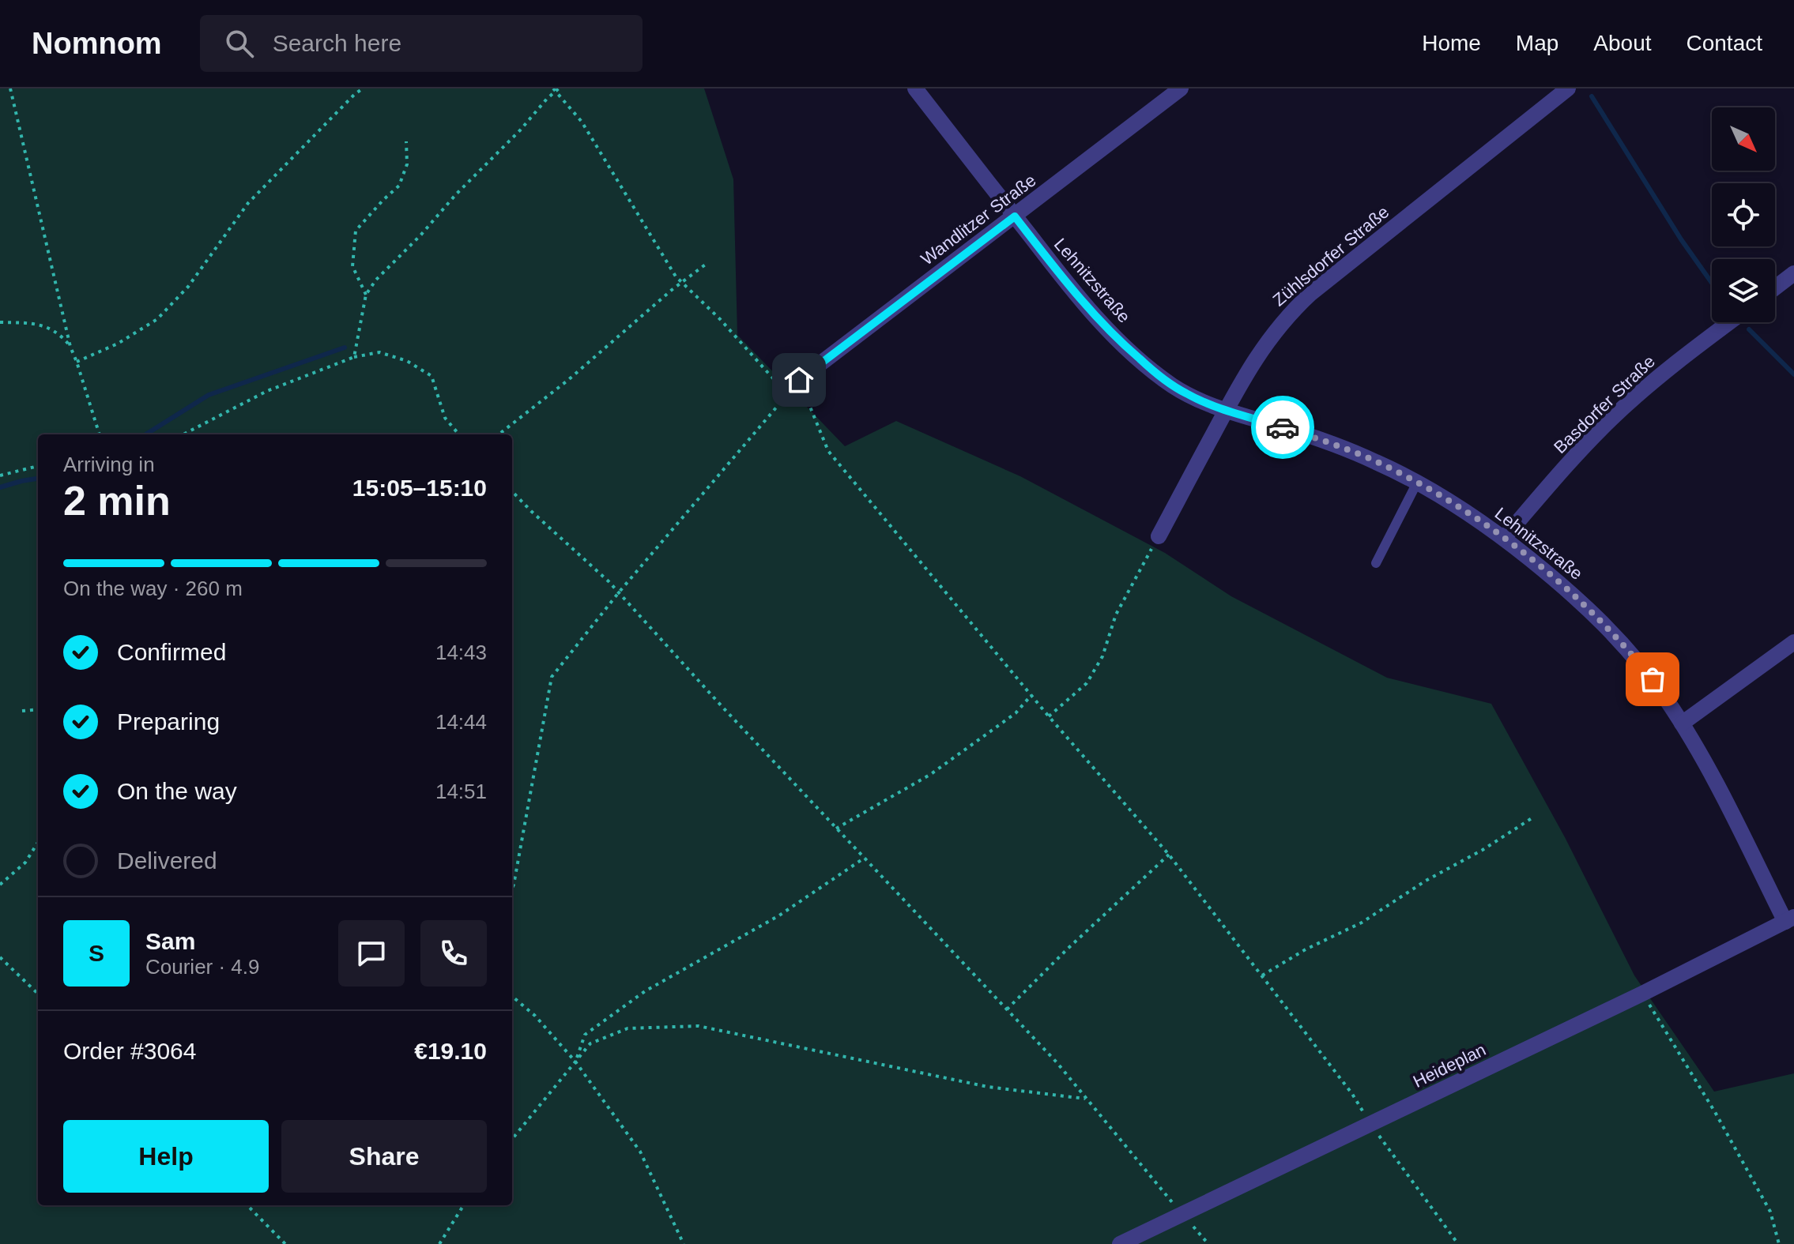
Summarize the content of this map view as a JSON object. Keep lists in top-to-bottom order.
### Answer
{
  "streets": {
    "street": [
      "Wandlitzer Straße",
      "Zühlsdorfer Straße",
      "Lehnitzstraße",
      "Basdorfer Straße",
      "Heideplan"
    ]
  },
  "crossings": [
    ["Wandlitzer Straße", "Lehnitzstraße"],
    ["Zühlsdorfer Straße", "Lehnitzstraße"],
    ["Lehnitzstraße", "Basdorfer Straße"],
    ["Lehnitzstraße", "Heideplan"]
  ],
  "north": "bottom right",
  "page": {
    "header": "Nomnom",
    "search": "Search here",
    "nav": [
      "Home",
      "Map",
      "About",
      "Contact"
    ],
    "heading": ["2 min", "Arriving in", "15:05–15:10"],
    "panel": [
      "Sam",
      "Courier · 4.9",
      "Order #3064",
      "€19.10"
    ],
    "bar": "On the way · 260 m",
    "list": [
      ["Confirmed", "14:43"],
      ["Preparing", "14:44"],
      ["On the way", "14:51"],
      "Delivered"
    ],
    "round": "S",
    "buttons": ["Help", "Share"]
  }
}
